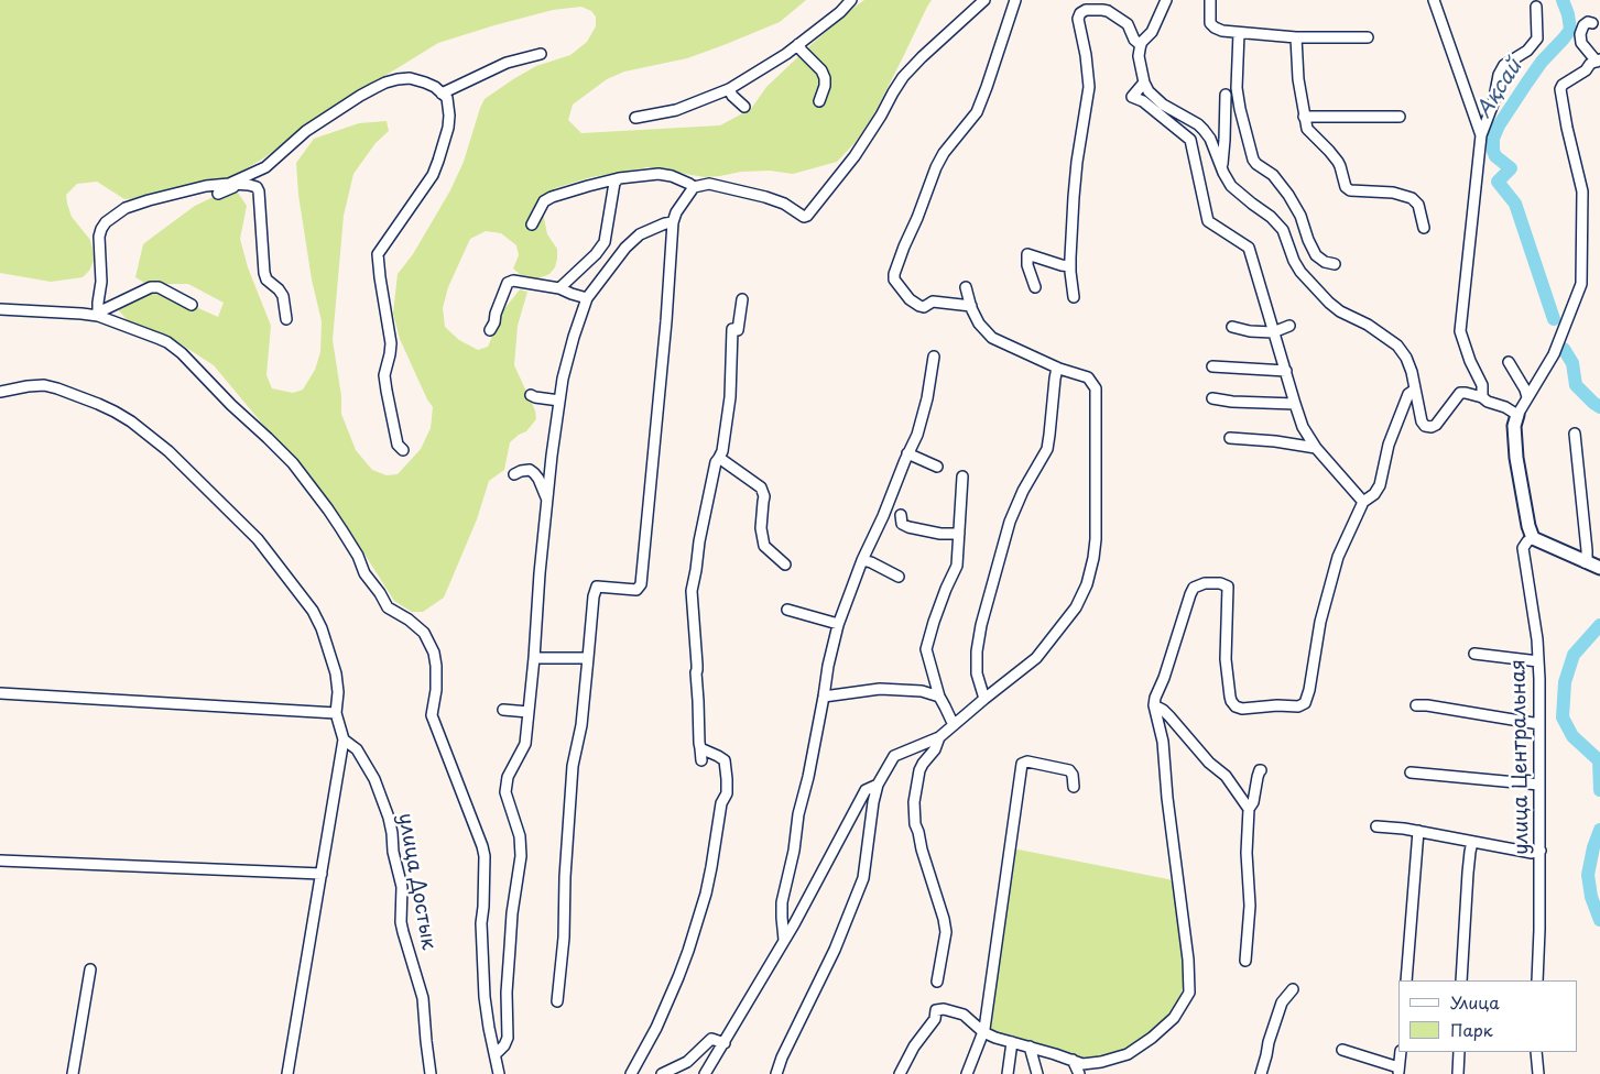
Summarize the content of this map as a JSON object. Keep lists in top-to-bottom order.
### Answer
{
  "streets": {
    "street": ["улица Центральная", "улица Достык"]
  },
  "water": ["Ақсай"],
  "legend": ["Улица", "Парк"]
}
